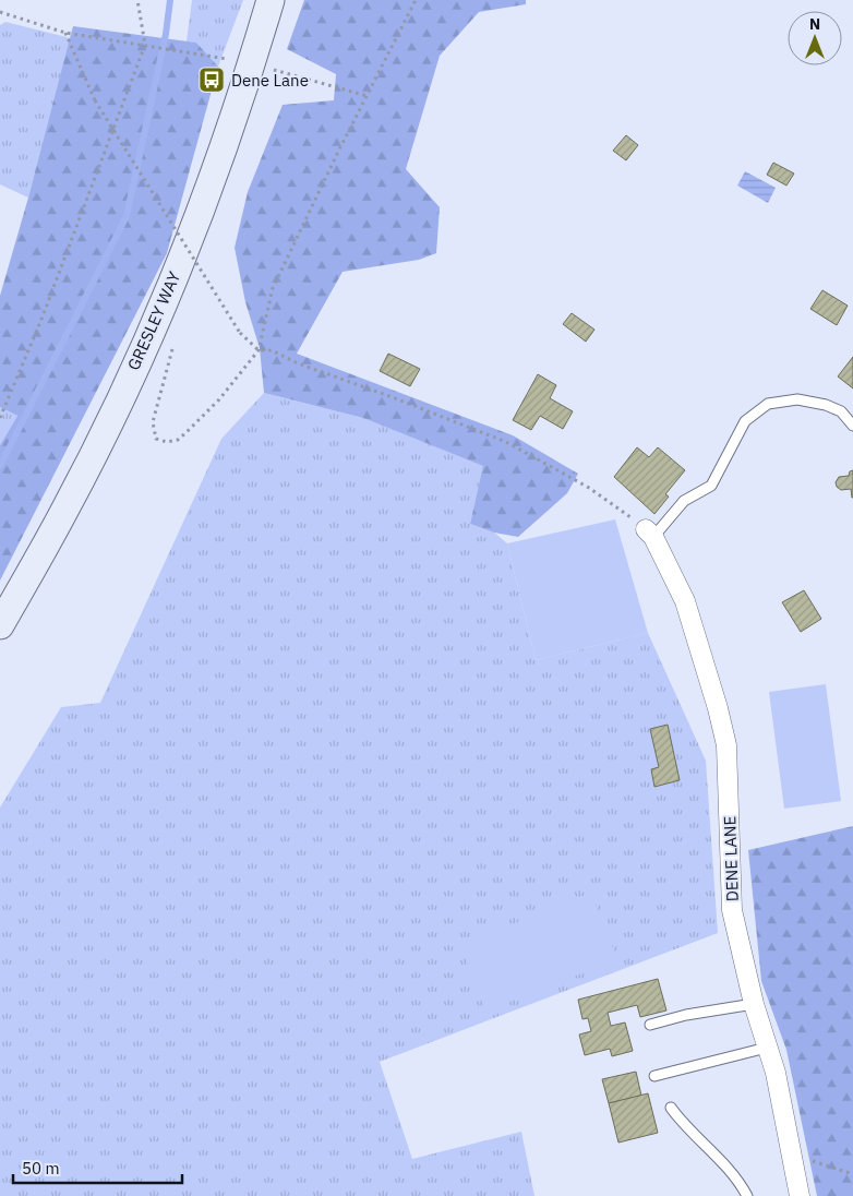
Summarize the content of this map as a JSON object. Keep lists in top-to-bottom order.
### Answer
{
  "streets": {
    "street": ["GRESLEY WAY", "DENE LANE"]
  },
  "places": {
    "bus stop": ["Dene Lane"]
  },
  "scale_bar": "50 m",
  "north": "top"
}
